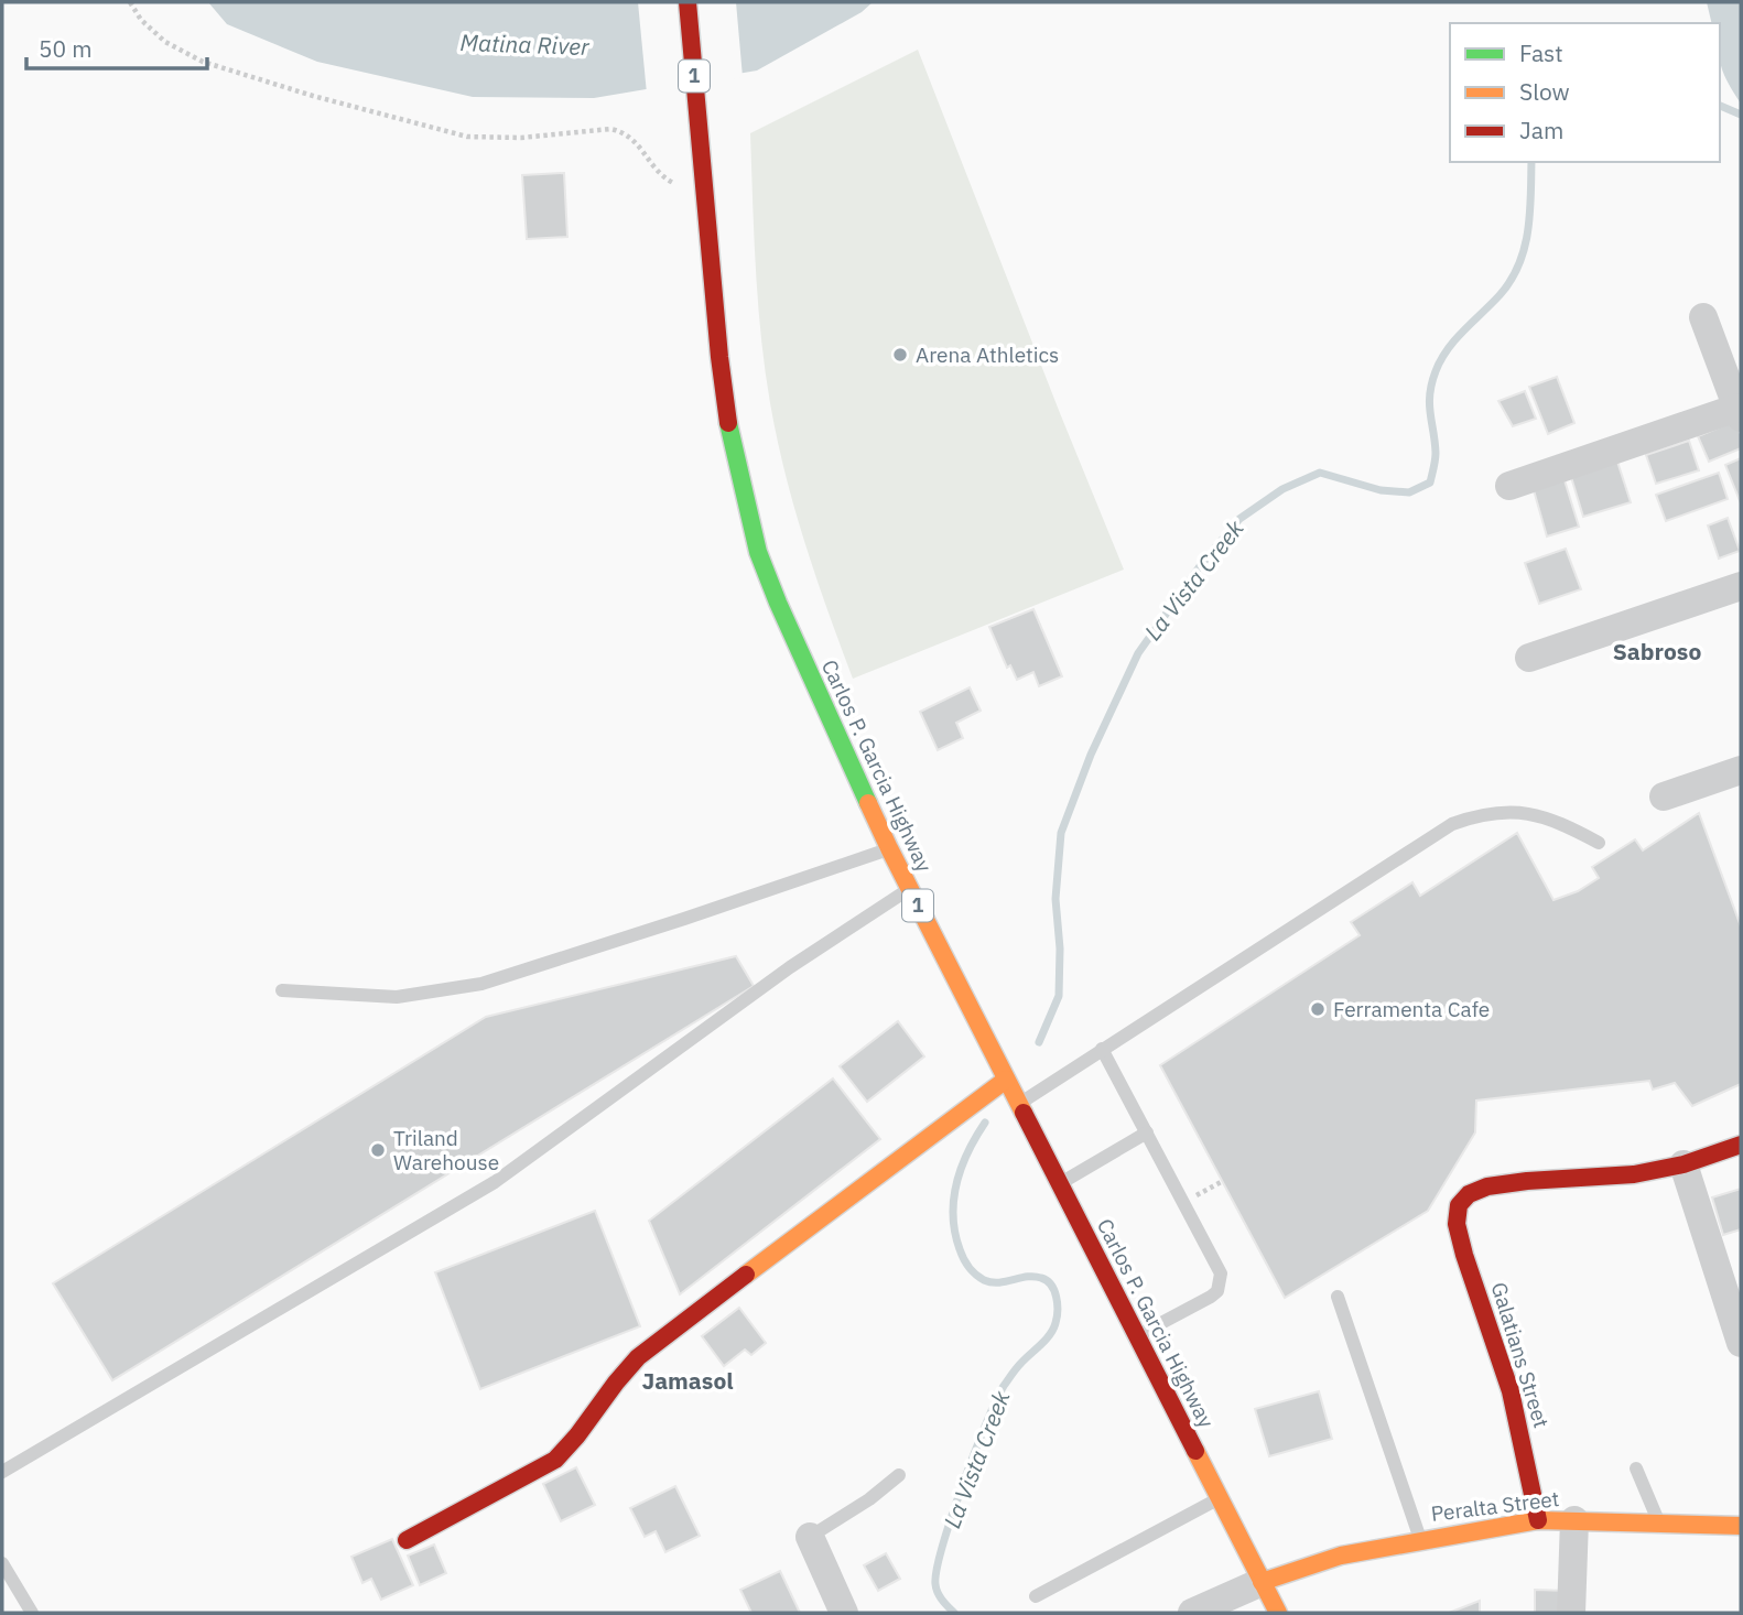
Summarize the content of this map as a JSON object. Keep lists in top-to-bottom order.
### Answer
{
  "streets": {
    "main road": [
      "1",
      "Carlos P. Garcia Highway",
      "Galatians Street",
      "Peralta Street"
    ]
  },
  "crossings": [
    ["Carlos P. Garcia Highway", "Peralta Street"],
    ["Galatians Street", "Peralta Street"]
  ],
  "districts": ["Sabroso", "Jamasol"],
  "water": ["Matina River", "La Vista Creek"],
  "places": ["Arena Athletics", "Ferramenta Cafe", "Triland Warehouse"],
  "legend": ["Fast", "Slow", "Jam"],
  "scale_bar": "50 m"
}
